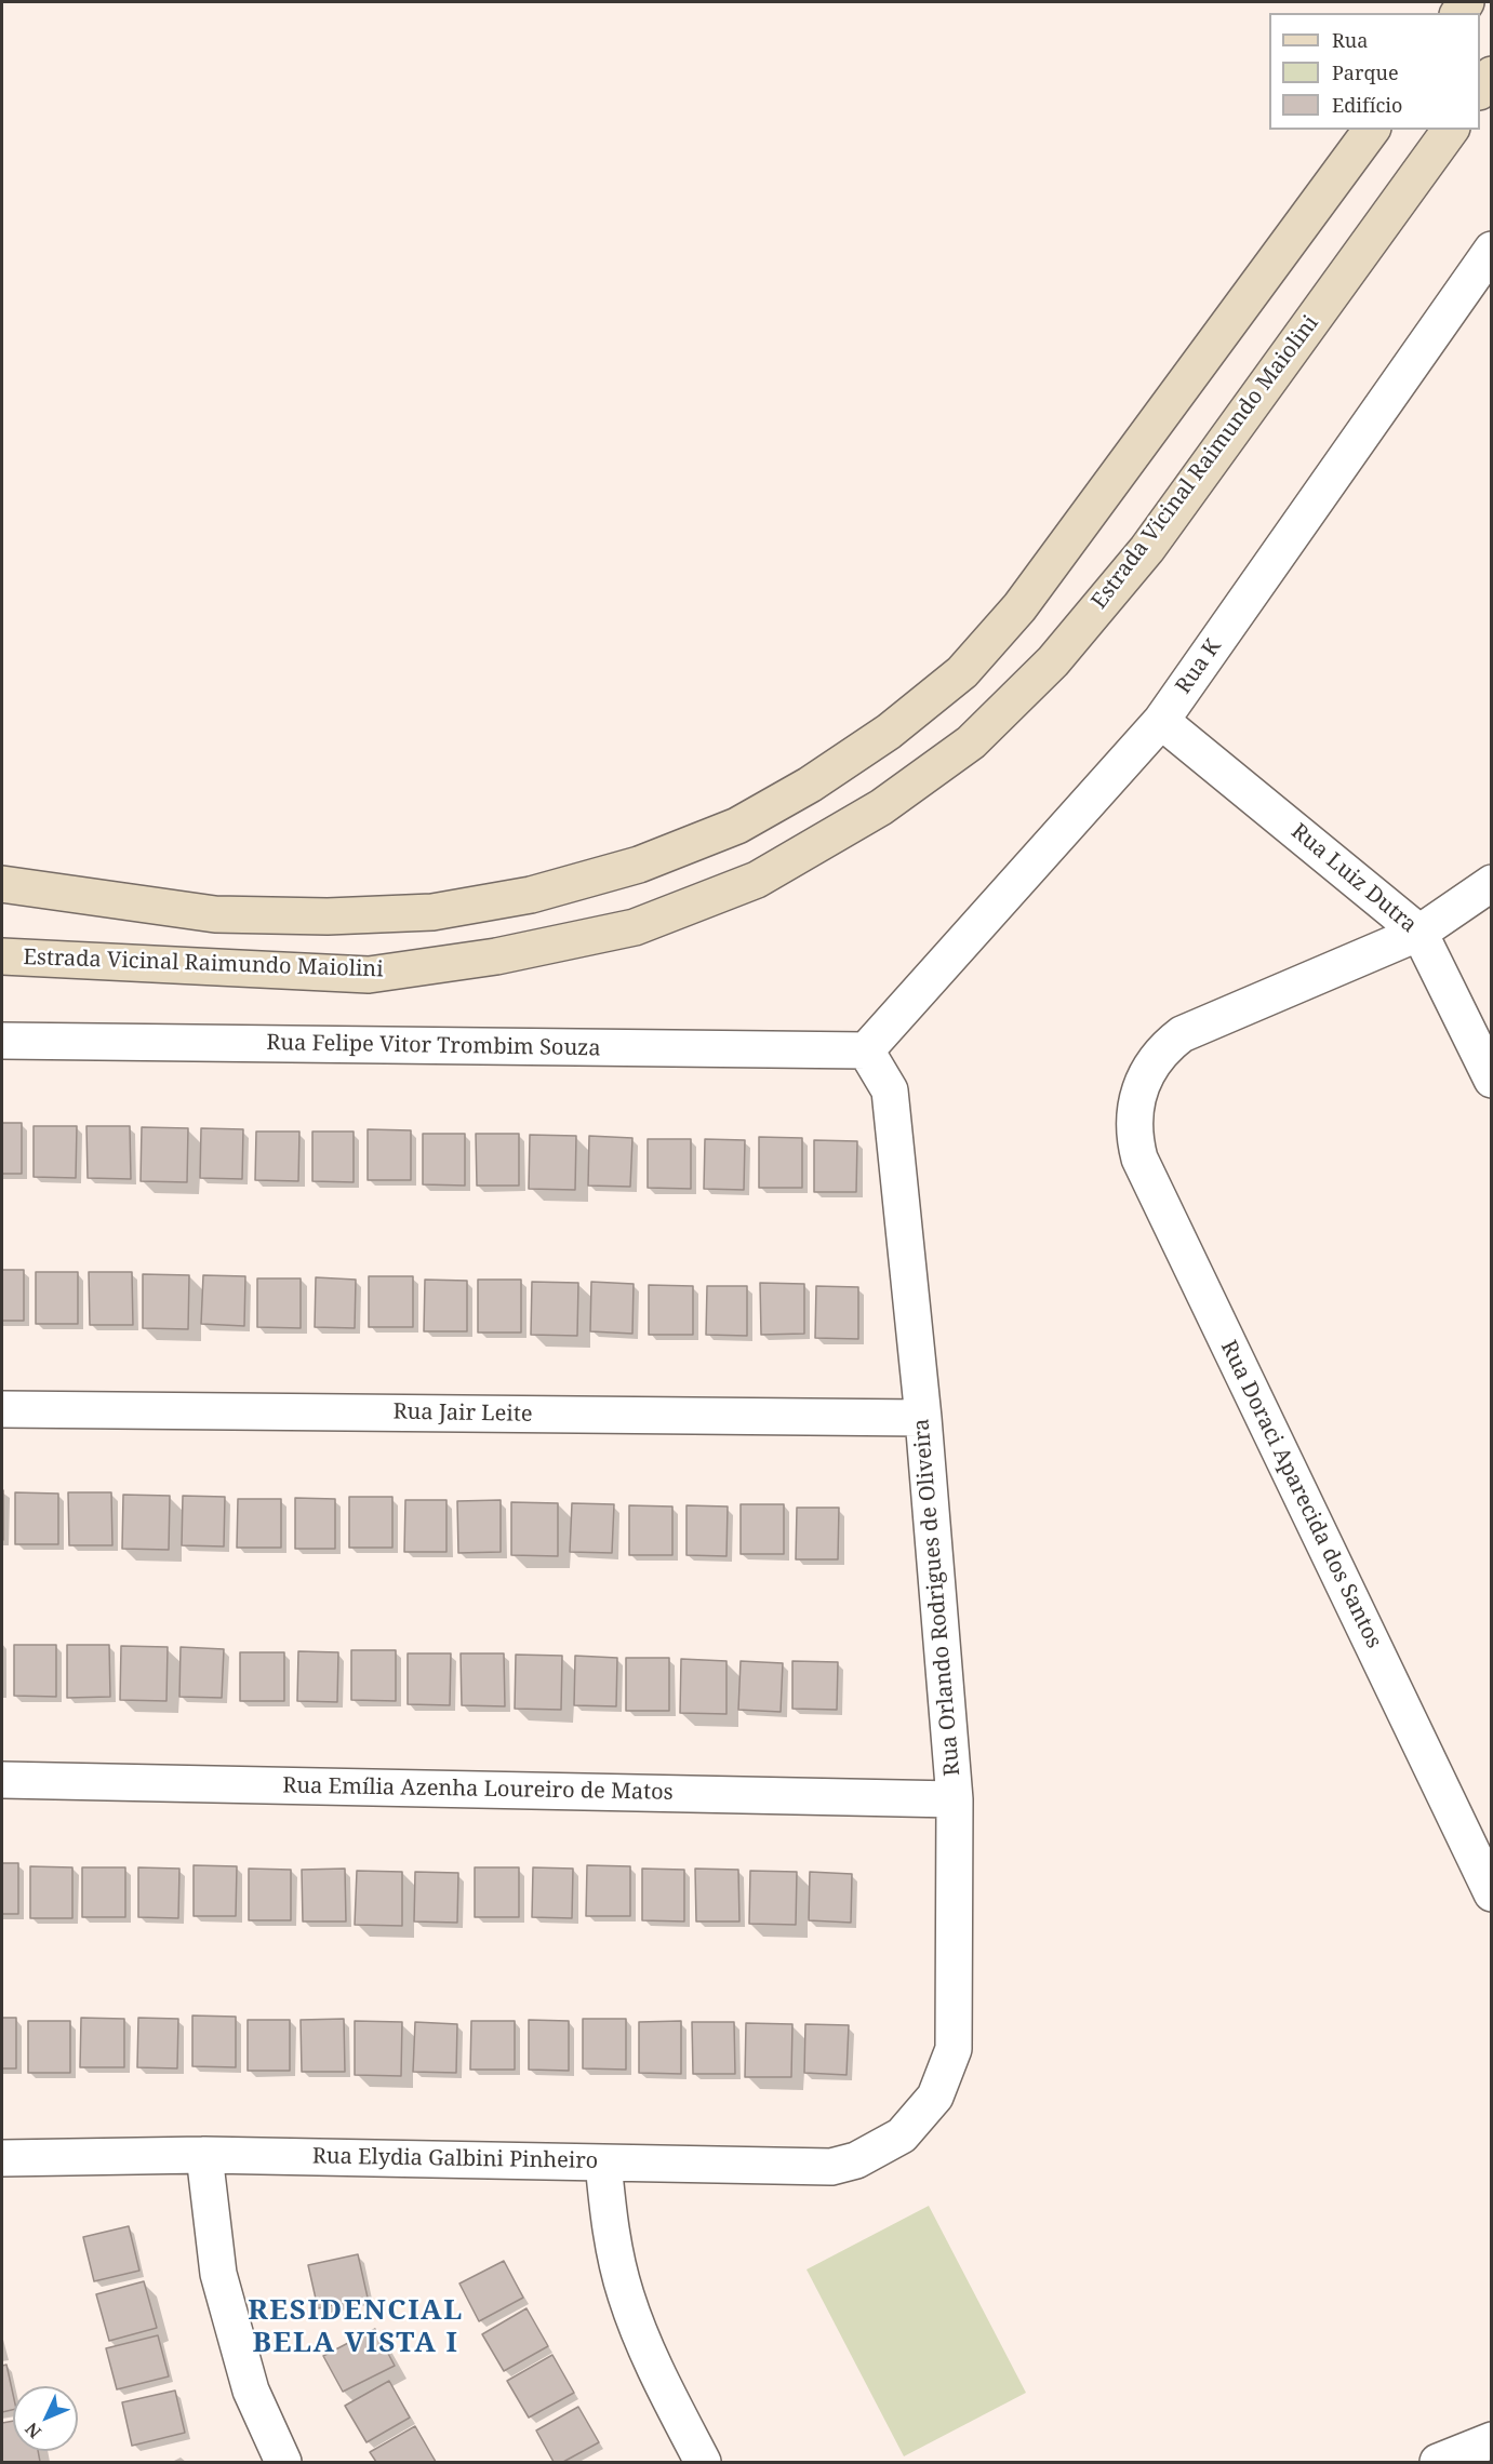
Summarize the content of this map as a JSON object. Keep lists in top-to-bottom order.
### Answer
{
  "streets": {
    "main road": ["Estrada Vicinal Raimundo Maiolini"],
    "street": [
      "Rua K",
      "Rua Luiz Dutra",
      "Rua Felipe Vitor Trombim Souza",
      "Rua Jair Leite",
      "Rua Doraci Aparecida dos Santos",
      "Rua Orlando Rodrigues de Oliveira",
      "Rua Emília Azenha Loureiro de Matos",
      "Rua Elydia Galbini Pinheiro"
    ]
  },
  "crossings": [
    ["Rua K", "Rua Luiz Dutra"],
    ["Rua K", "Rua Felipe Vitor Trombim Souza"],
    ["Rua K", "Rua Orlando Rodrigues de Oliveira"],
    ["Rua Luiz Dutra", "Rua Doraci Aparecida dos Santos"],
    ["Rua Felipe Vitor Trombim Souza", "Rua Orlando Rodrigues de Oliveira"],
    ["Rua Jair Leite", "Rua Orlando Rodrigues de Oliveira"],
    ["Rua Orlando Rodrigues de Oliveira", "Rua Emília Azenha Loureiro de Matos"],
    ["Rua Orlando Rodrigues de Oliveira", "Rua Elydia Galbini Pinheiro"]
  ],
  "districts": ["RESIDENCIAL BELA VISTA I"],
  "legend": ["Rua", "Parque", "Edifício"],
  "north": "bottom left"
}
